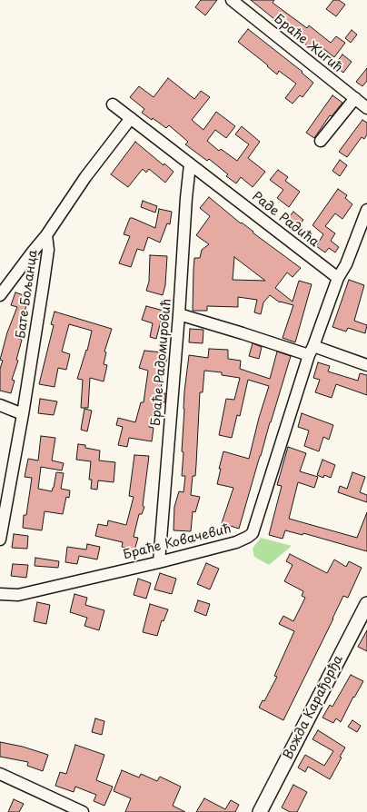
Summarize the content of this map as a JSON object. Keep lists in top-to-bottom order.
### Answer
{
  "streets": {
    "main road": ["Вожда Карађорђа"],
    "street": [
      "Браће Жигић",
      "Раде Радића",
      "Бате Бољанца",
      "Браће Радомировић",
      "Браће Ковачевић"
    ]
  },
  "crossings": [
    ["Раде Радића", "Бате Бољанца"],
    ["Раде Радића", "Браће Радомировић"],
    ["Браће Радомировић", "Браће Ковачевић"]
  ]
}
